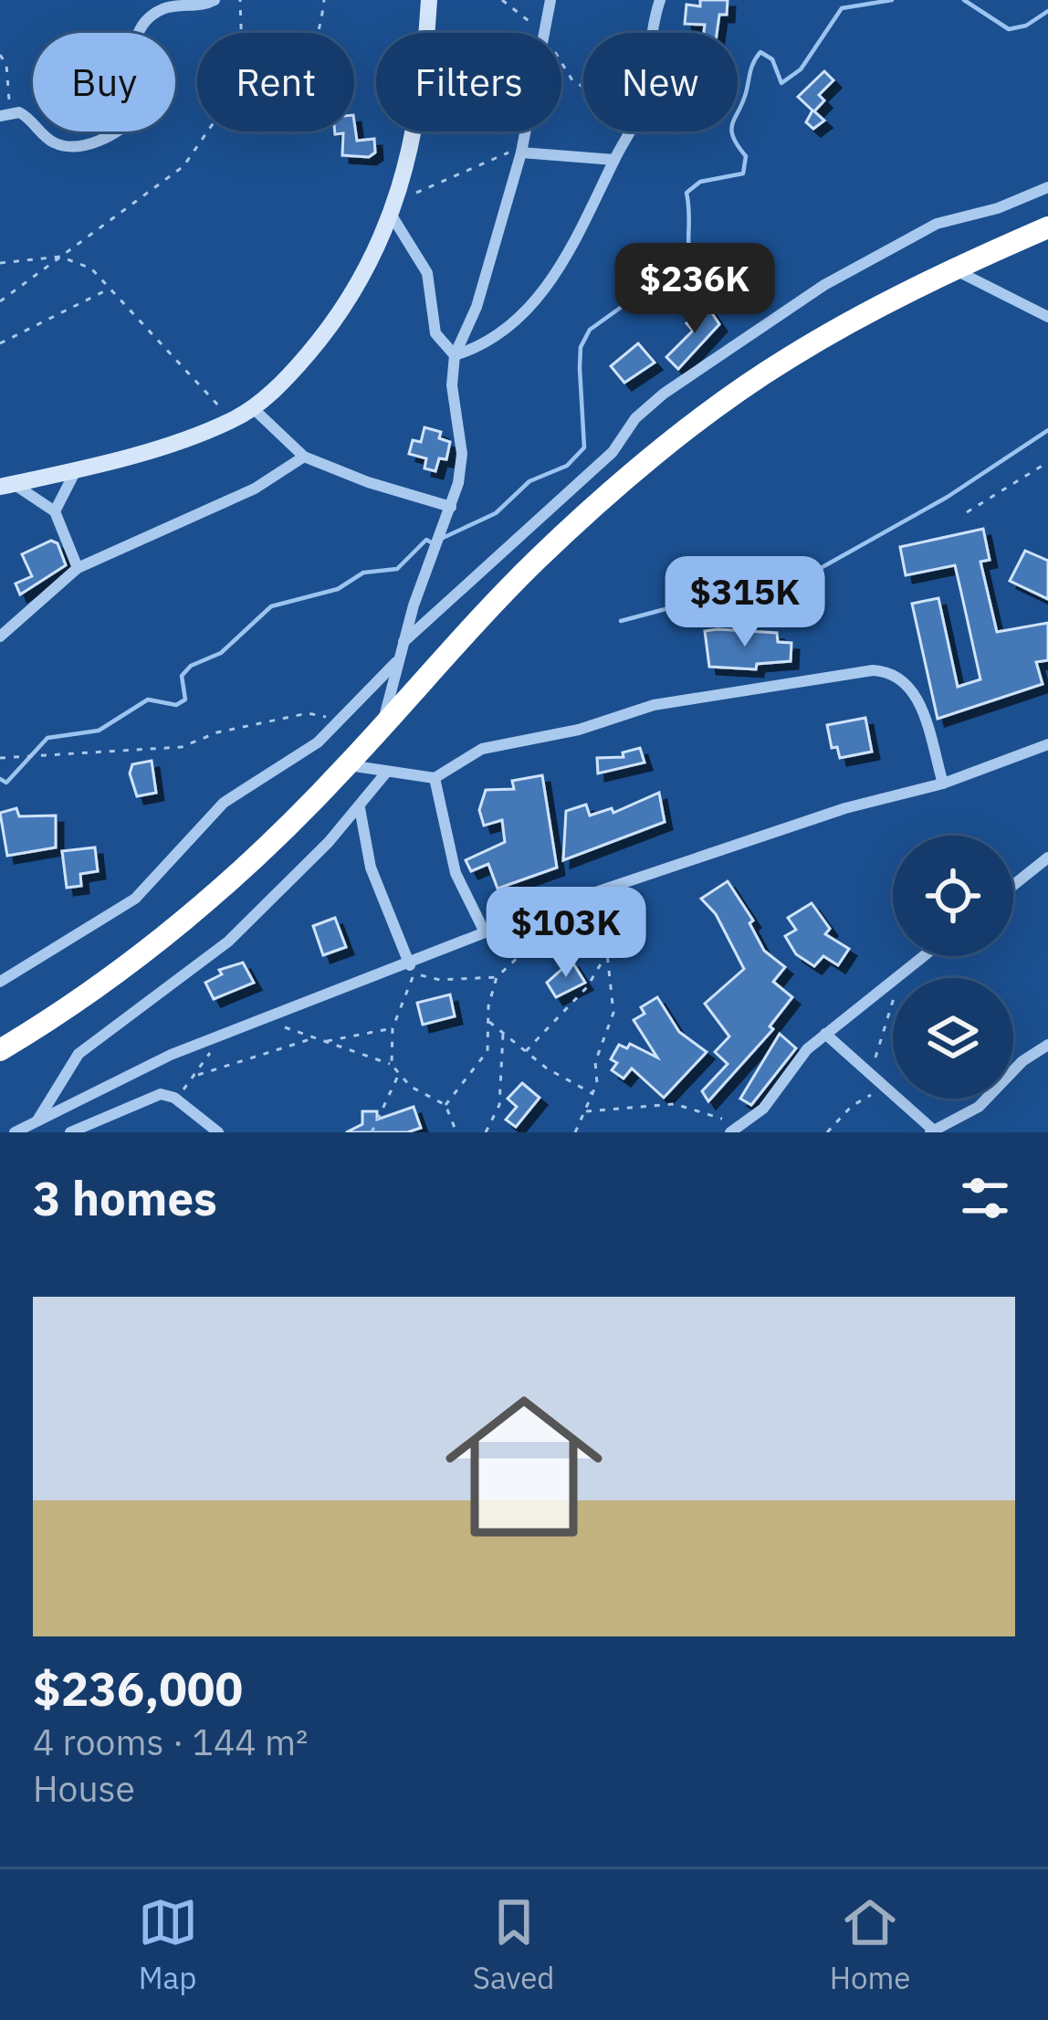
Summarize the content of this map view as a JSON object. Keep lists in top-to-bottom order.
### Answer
{
  "page": {
    "chip": [
      "Buy",
      "Rent",
      "Filters",
      "New"
    ],
    "price": ["$236K", "$315K", "$103K"],
    "heading": "3 homes",
    "list": [
      {
        "name": "$236,000",
        "note": "4 rooms · 144 m² · House"
      }
    ],
    "tabs": ["Map", "Saved", "Home"]
  }
}
